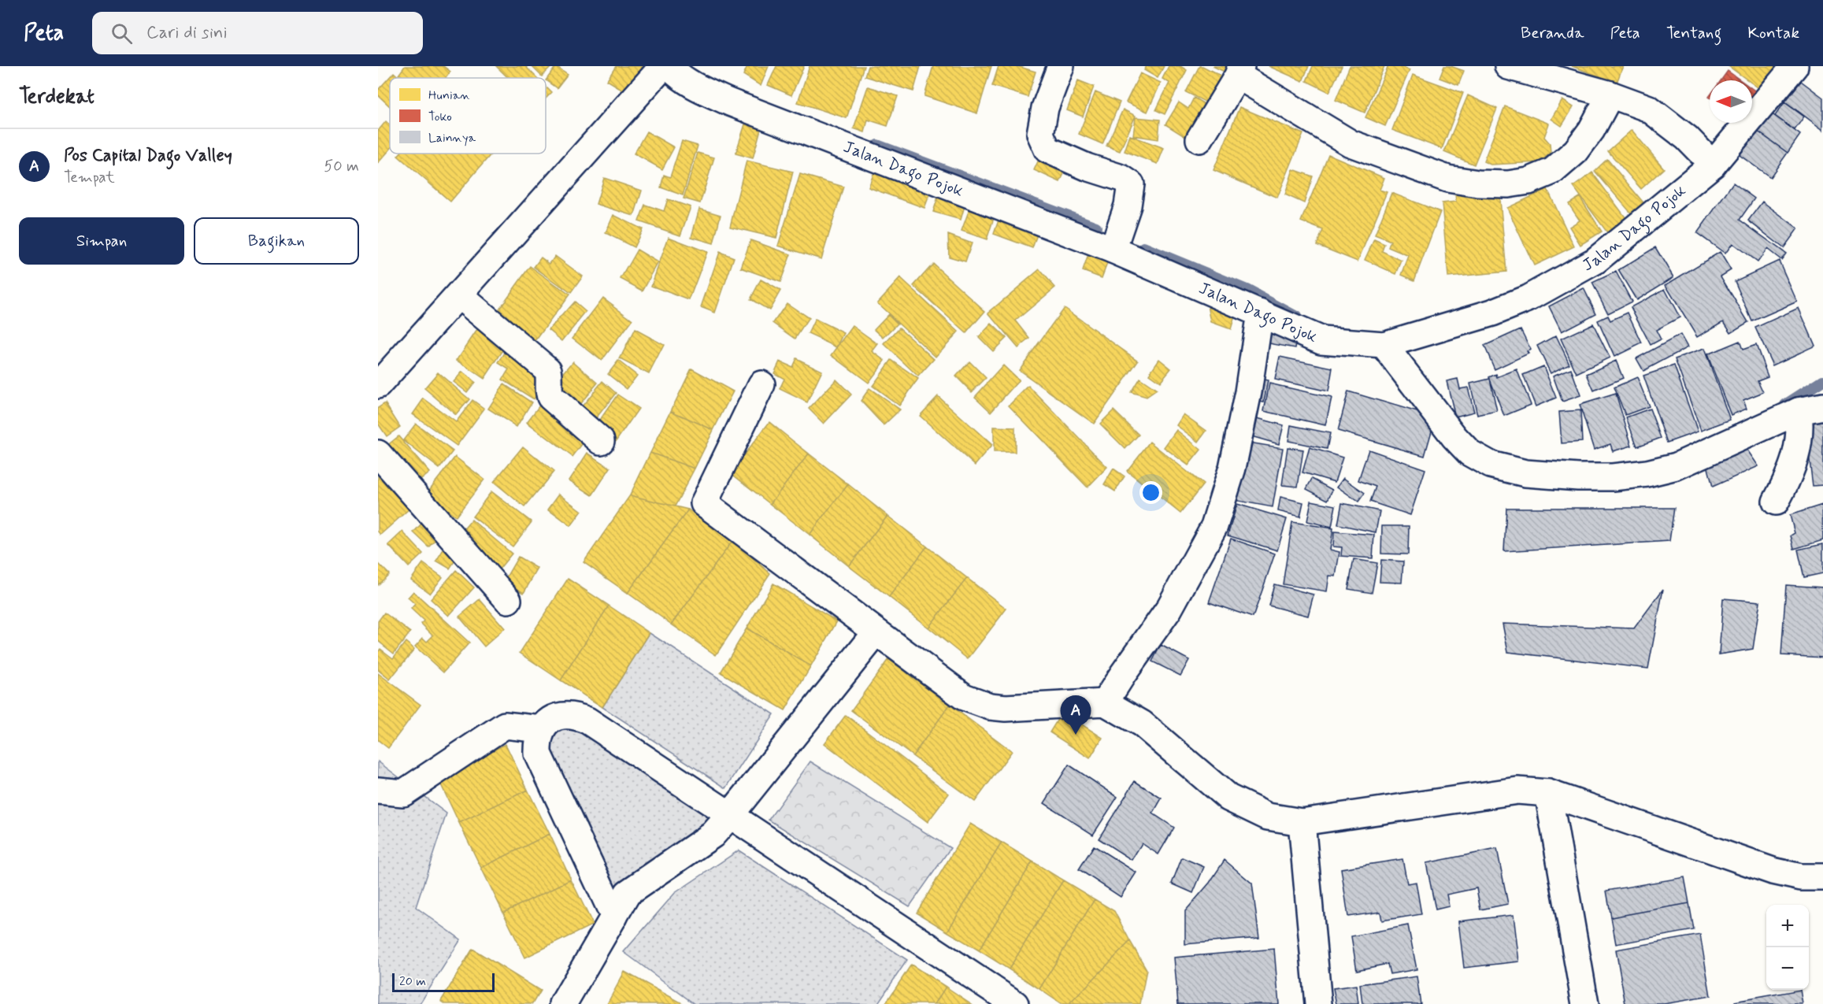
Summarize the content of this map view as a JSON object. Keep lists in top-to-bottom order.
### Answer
{
  "streets": {
    "street": ["Jalan Dago Pojok"]
  },
  "legend": ["Hunian", "Toko", "Lainnya"],
  "scale_bar": "20 m",
  "north": "left",
  "page": {
    "header": "Peta",
    "search": "Cari di sini",
    "nav": [
      "Beranda",
      "Peta",
      "Tentang",
      "Kontak"
    ],
    "heading": "Terdekat",
    "list": [
      {
        "mark": "A",
        "name": "Pos Capital Dago Valley",
        "note": "Tempat",
        "value": "50 m"
      }
    ],
    "buttons": ["Simpan", "Bagikan"],
    "pins": "A",
    "map_buttons": ["+", "−"],
    "scale": "20 m"
  }
}
